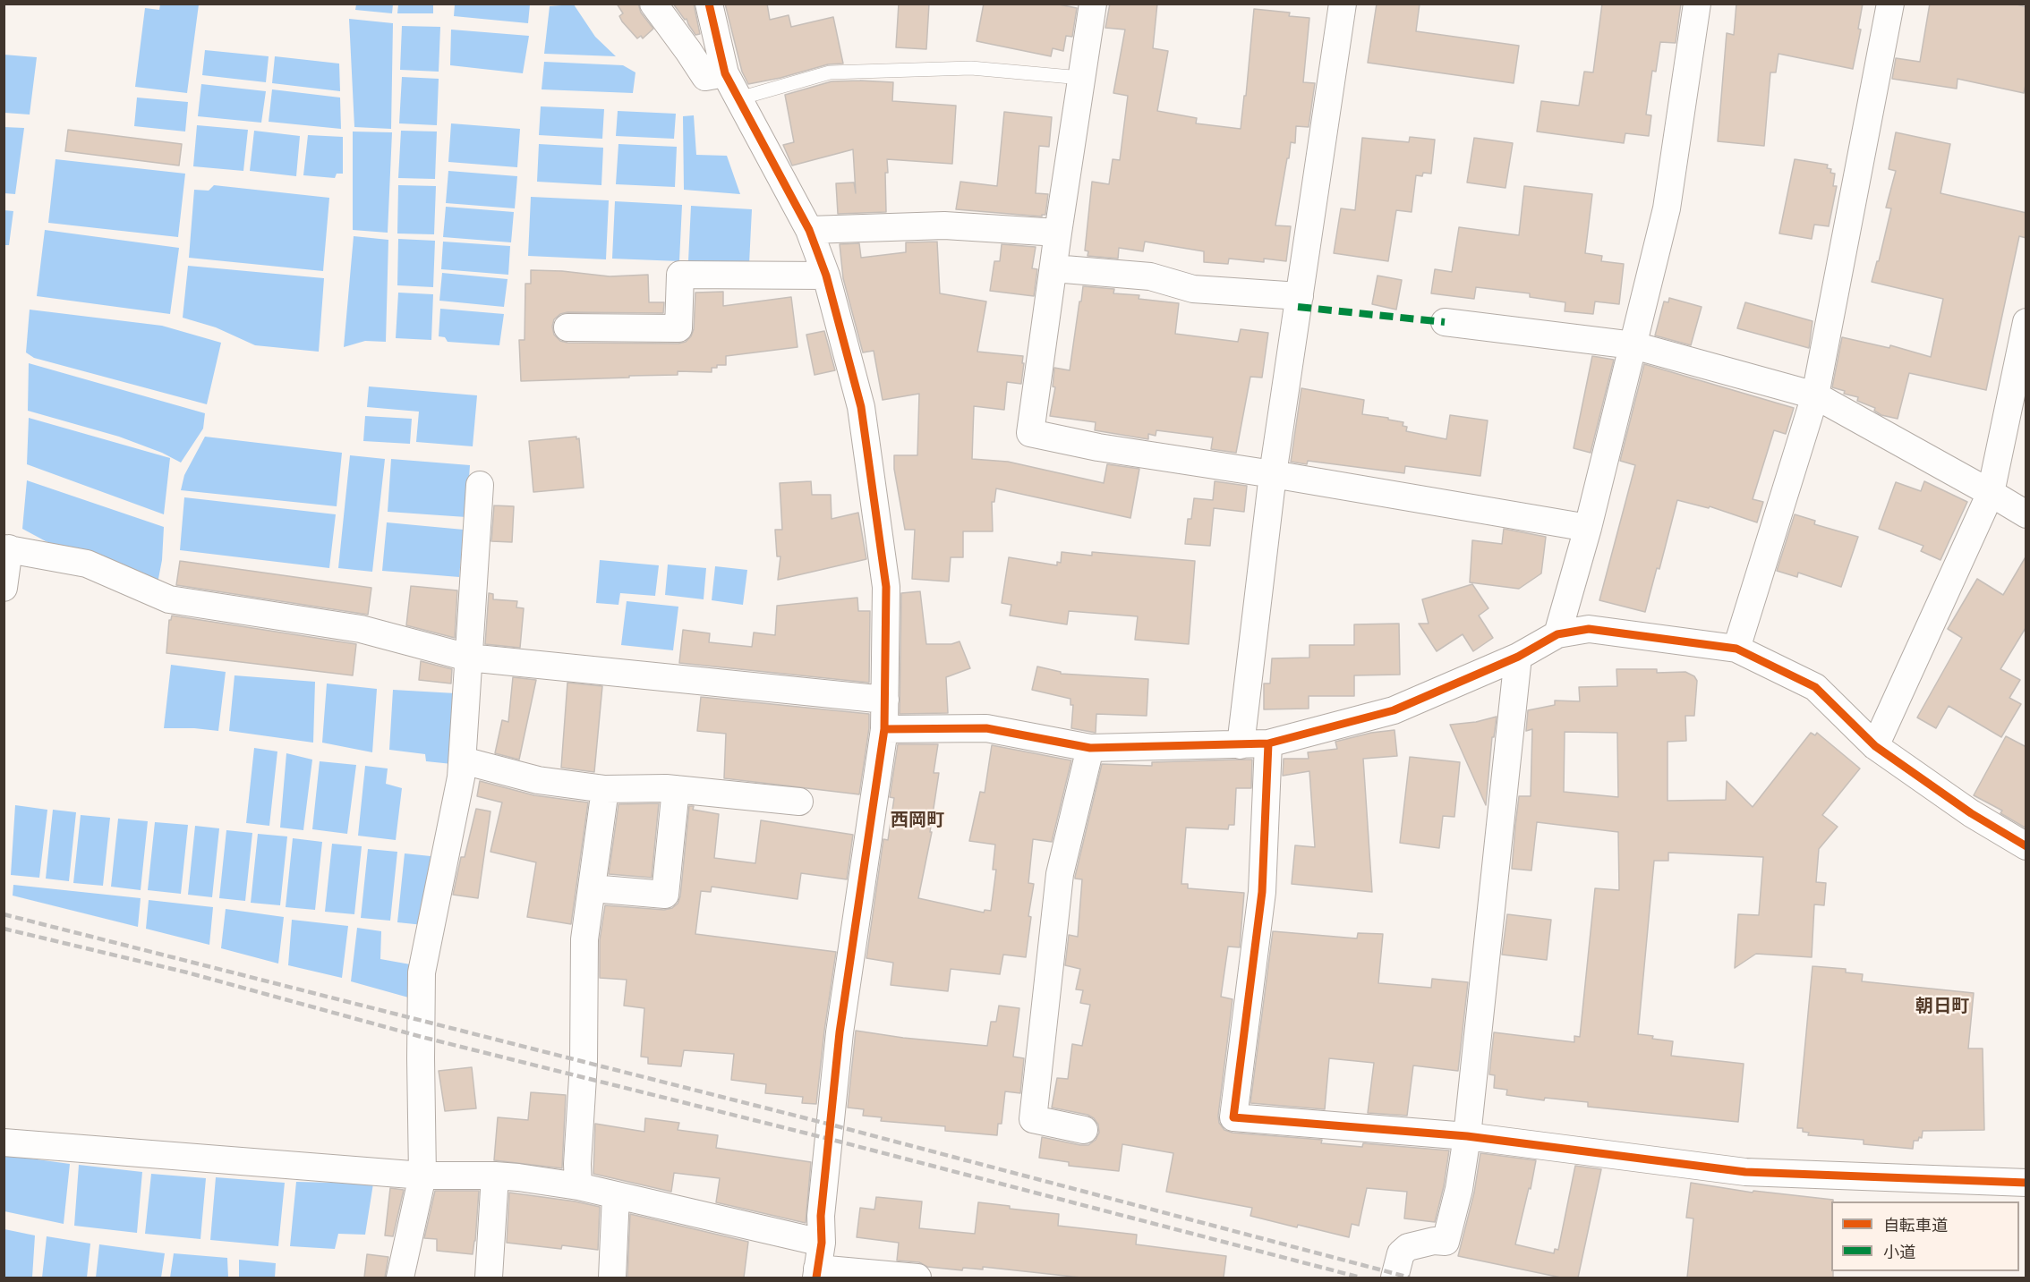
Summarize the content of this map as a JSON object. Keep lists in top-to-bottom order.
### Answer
{
  "districts": ["西岡町", "朝日町"],
  "legend": ["自転車道", "小道"]
}
